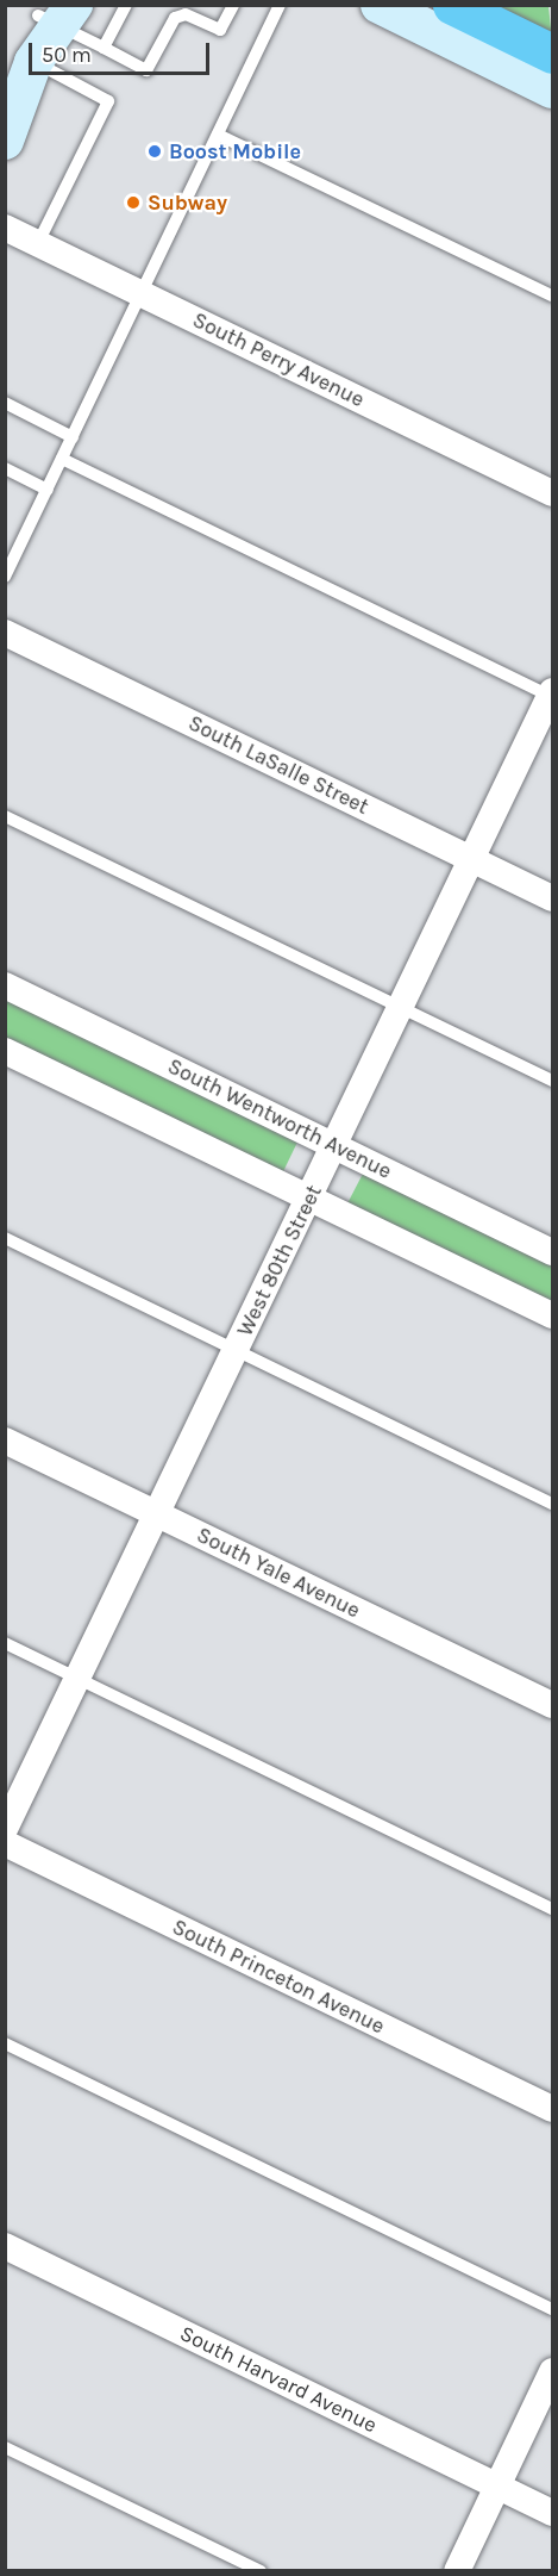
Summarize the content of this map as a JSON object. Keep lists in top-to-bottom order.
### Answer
{
  "streets": {
    "street": [
      "South Perry Avenue",
      "South LaSalle Street",
      "South Wentworth Avenue",
      "West 80th Street",
      "South Yale Avenue",
      "South Princeton Avenue",
      "South Harvard Avenue"
    ]
  },
  "crossings": [
    ["South LaSalle Street", "West 80th Street"],
    ["South Wentworth Avenue", "West 80th Street"],
    ["West 80th Street", "South Yale Avenue"]
  ],
  "places": ["Boost Mobile", "Subway"],
  "scale_bar": "50 m"
}
